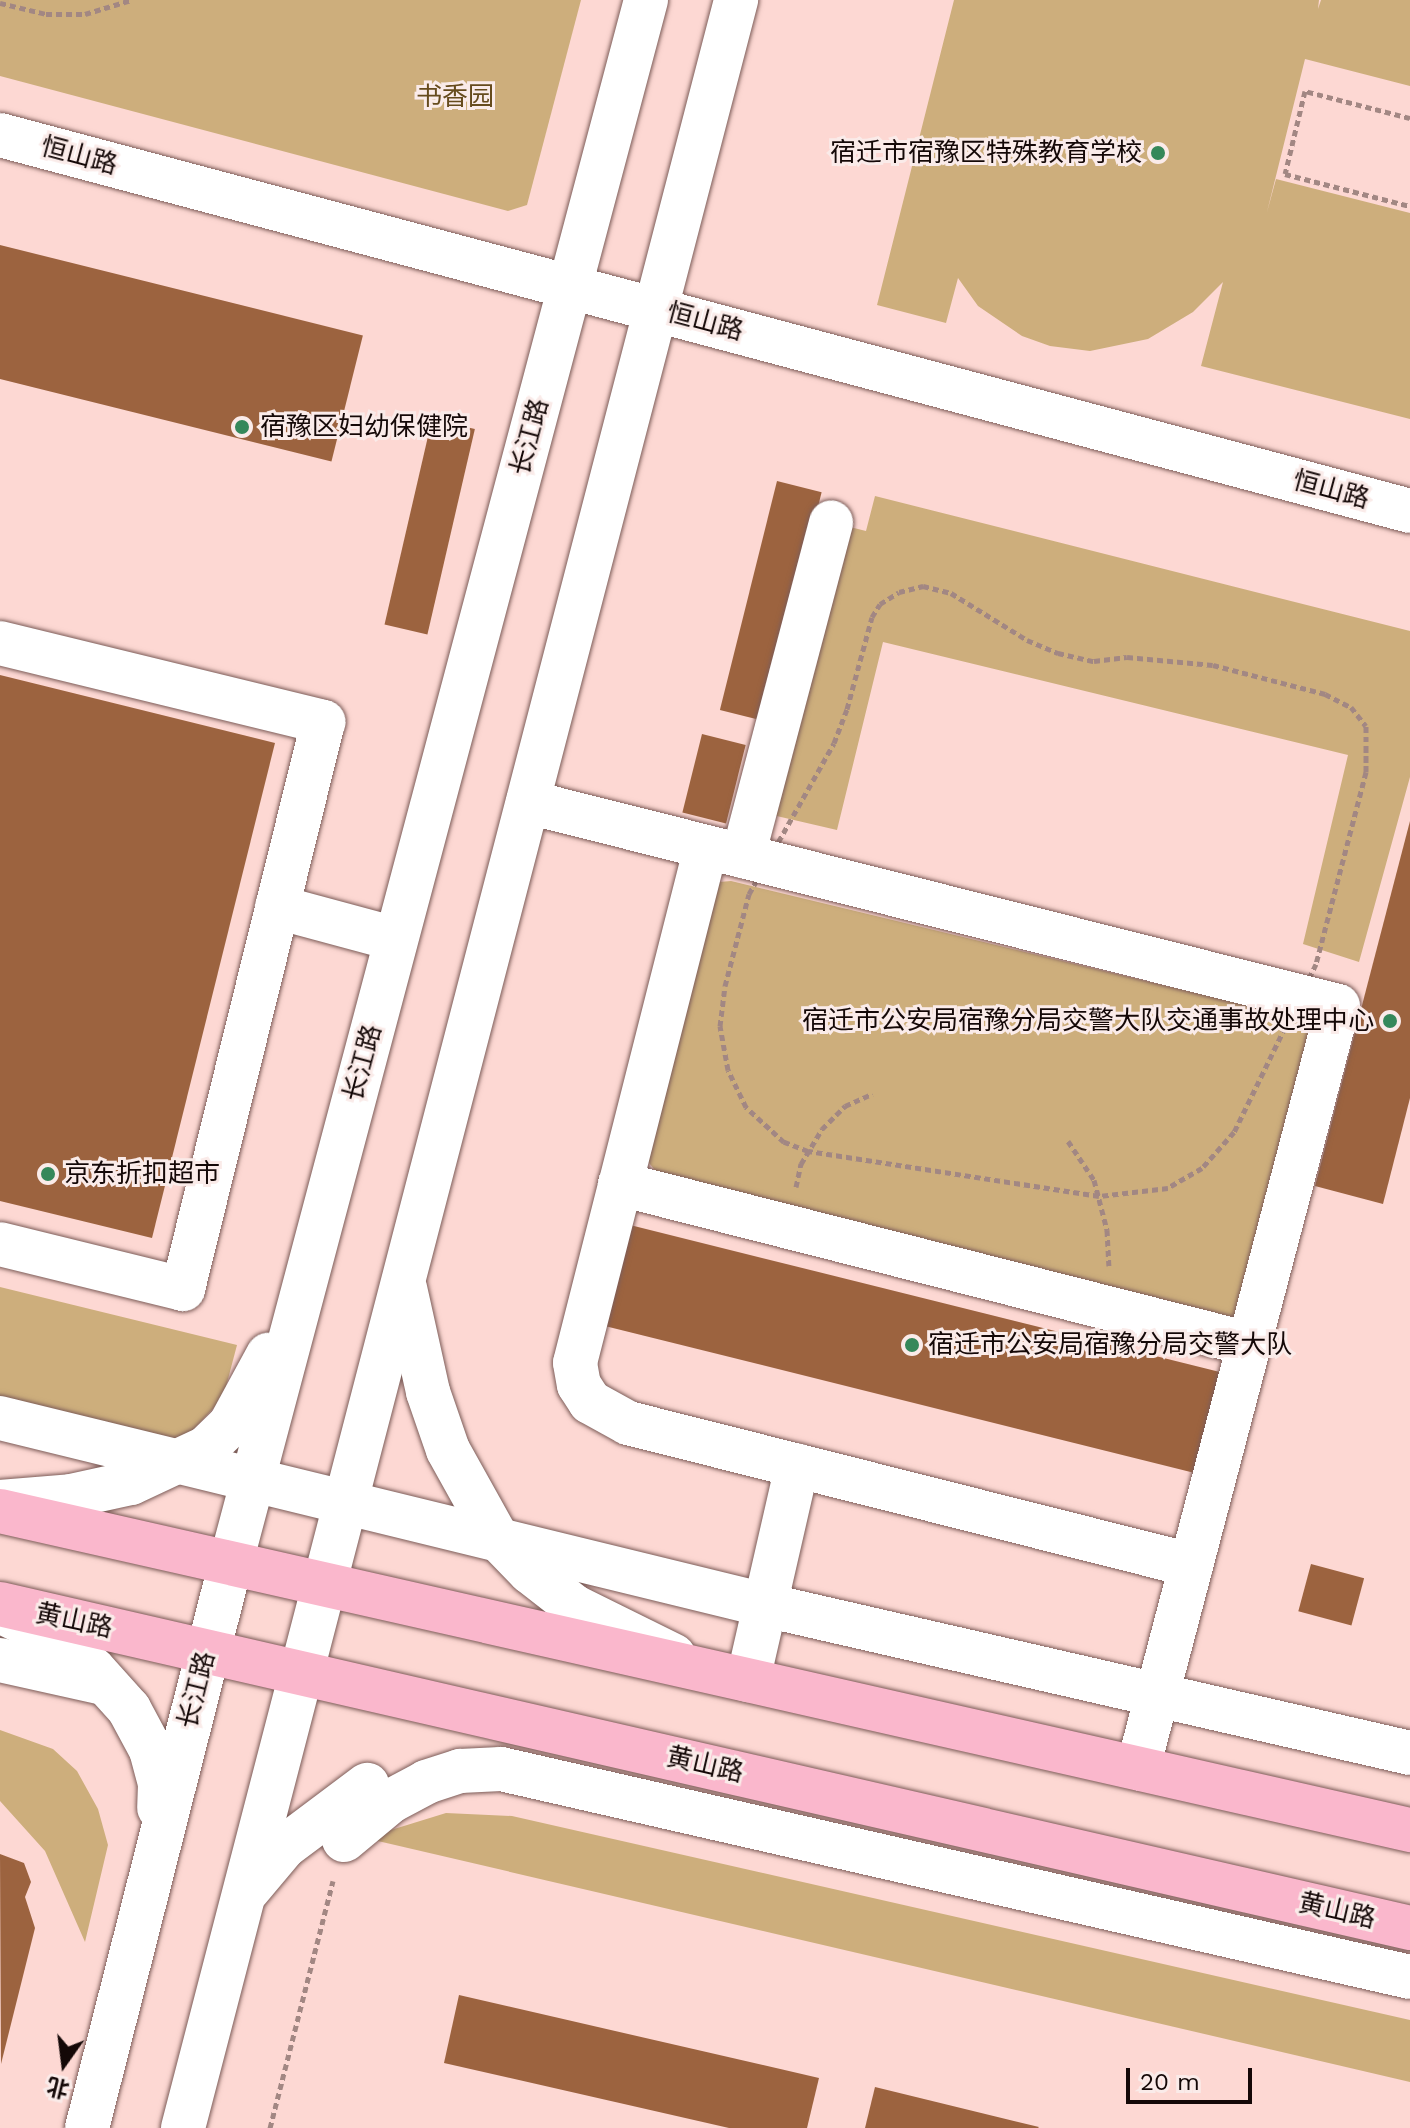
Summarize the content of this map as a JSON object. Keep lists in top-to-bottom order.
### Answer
{
  "streets": {
    "main road": ["黄山路"],
    "street": ["恒山路", "长江路"]
  },
  "crossings": [
    ["恒山路", "长江路"],
    ["长江路", "黄山路"]
  ],
  "parks": ["书香园"],
  "places": [
    "宿迁市宿豫区特殊教育学校",
    "宿豫区妇幼保健院",
    "宿迁市公安局宿豫分局交警大队交通事故处理中心",
    "京东折扣超市",
    "宿迁市公安局宿豫分局交警大队"
  ],
  "scale_bar": "20 m",
  "north": "bottom"
}
